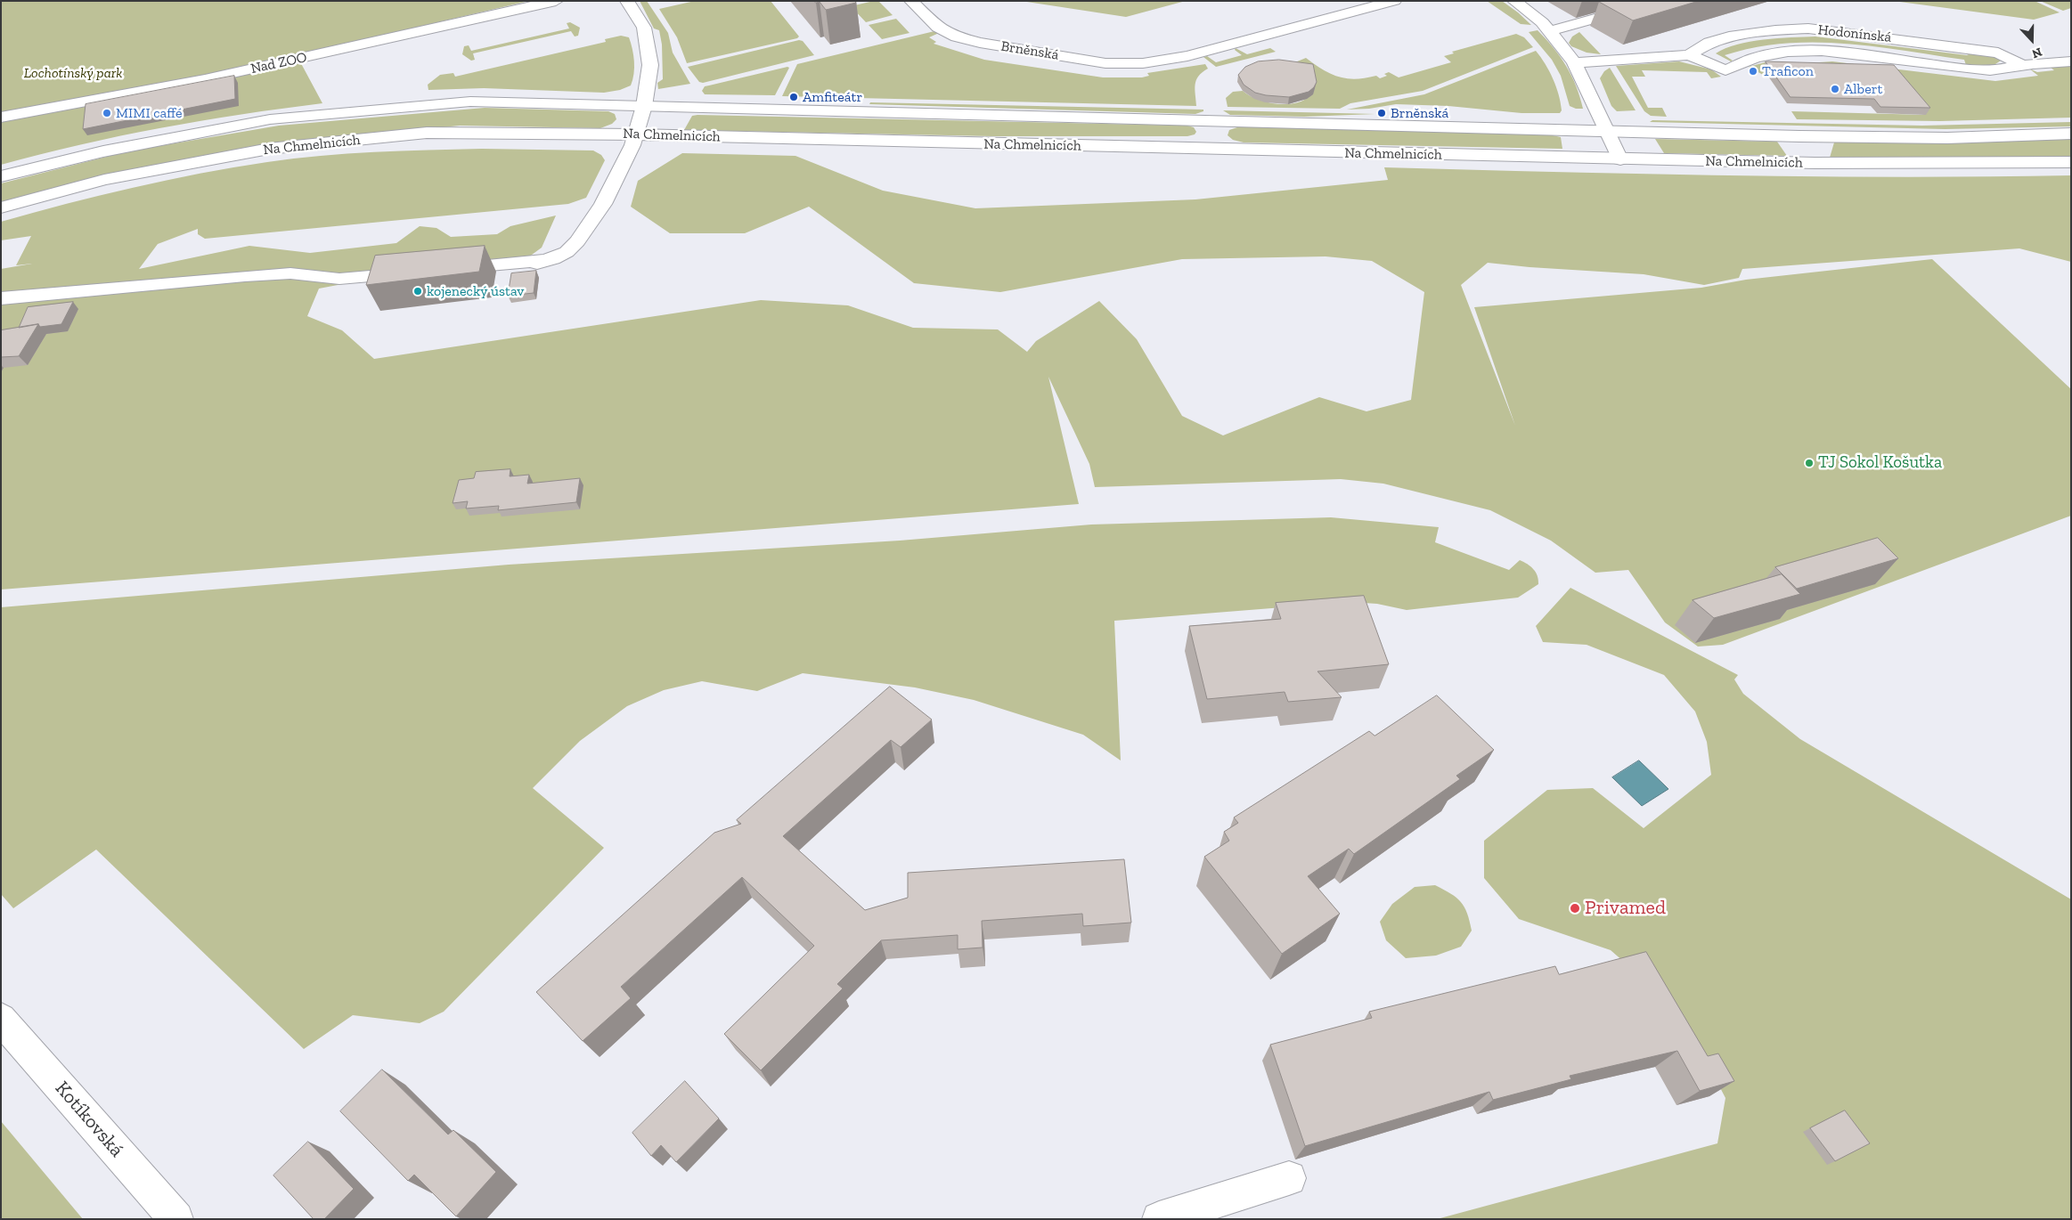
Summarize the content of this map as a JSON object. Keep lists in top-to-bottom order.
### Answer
{
  "streets": {
    "street": [
      "Hodonínská",
      "Brněnská",
      "Nad ZOO",
      "Na Chmelnicích",
      "Kotíkovská"
    ]
  },
  "parks": ["Lochotínský park"],
  "places": [
    "Traficon",
    "Albert",
    "Amfiteátr",
    "MIMI caffé",
    "Brněnská",
    "kojenecký ústav",
    "TJ Sokol Košutka",
    "Privamed"
  ],
  "north": "bottom"
}
